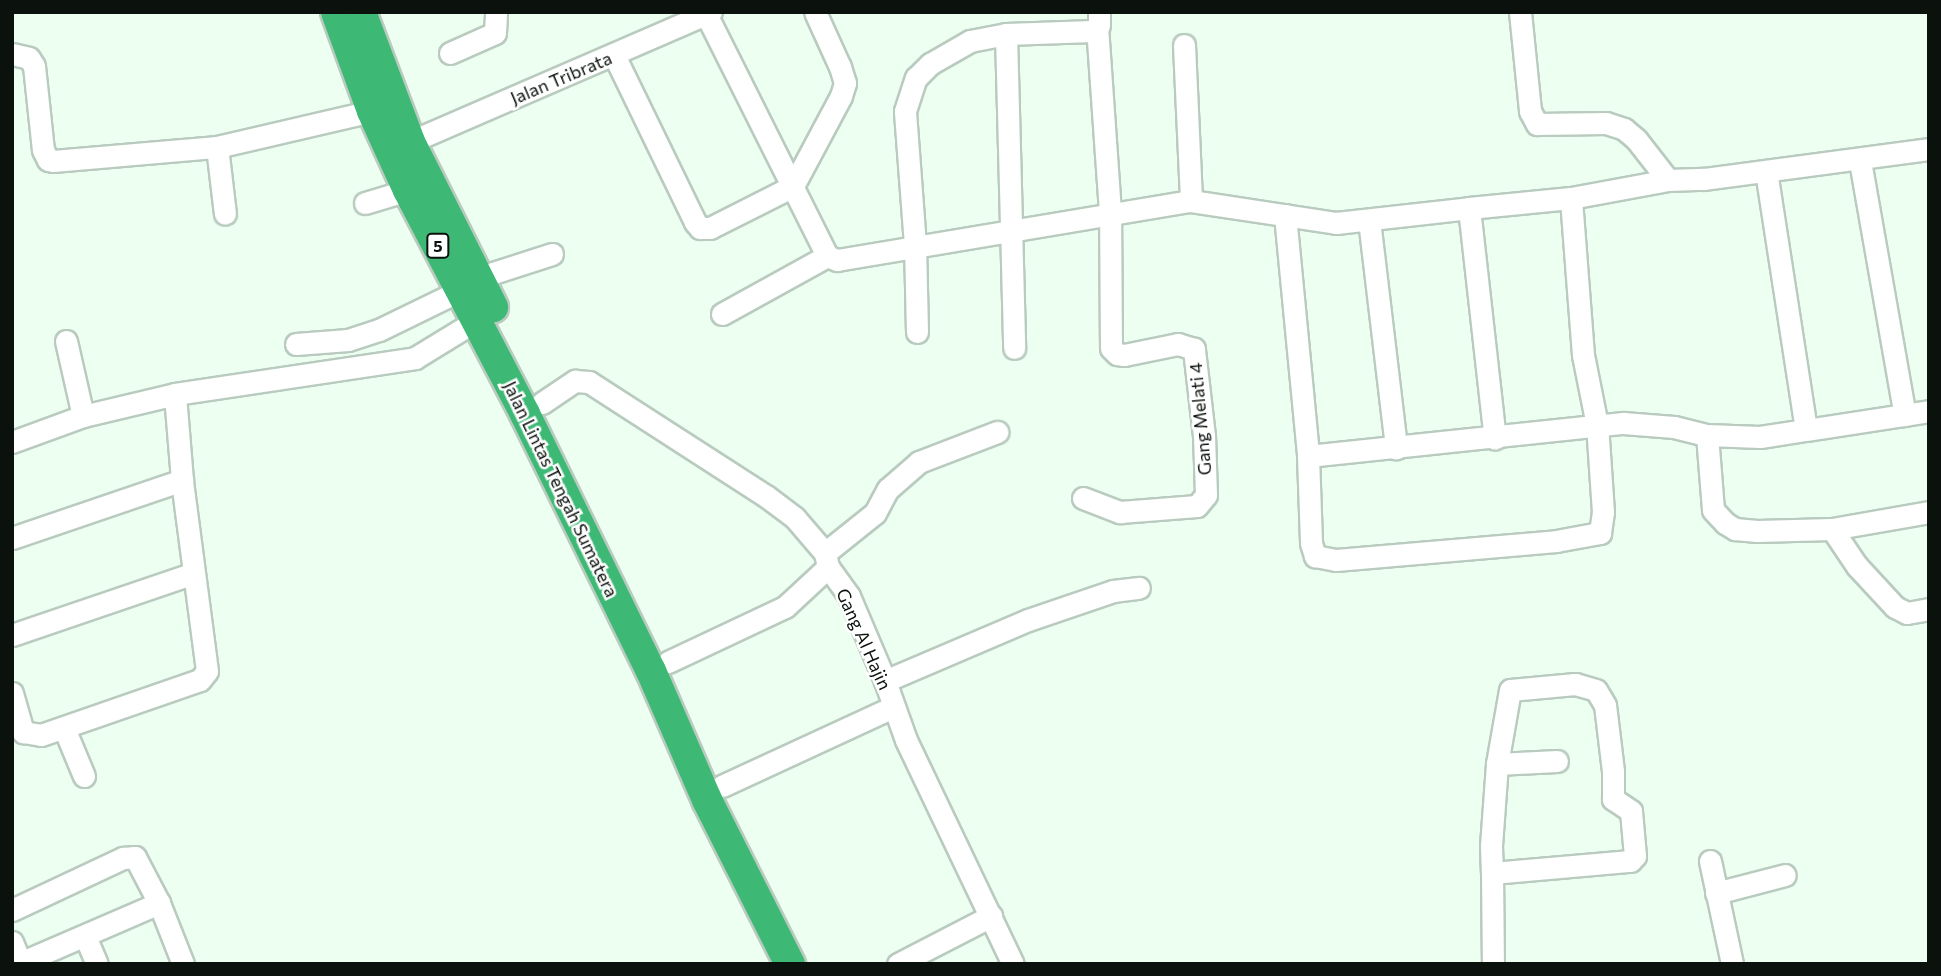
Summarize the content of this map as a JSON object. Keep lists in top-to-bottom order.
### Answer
{
  "streets": {
    "highway": ["5", "Jalan Lintas Tengah Sumatera"],
    "street": ["Jalan Tribrata", "Gang Melati 4", "Gang Al Hajin"]
  },
  "crossings": [
    ["Jalan Tribrata", "Jalan Lintas Tengah Sumatera"],
    ["Jalan Lintas Tengah Sumatera", "Gang Al Hajin"]
  ]
}
